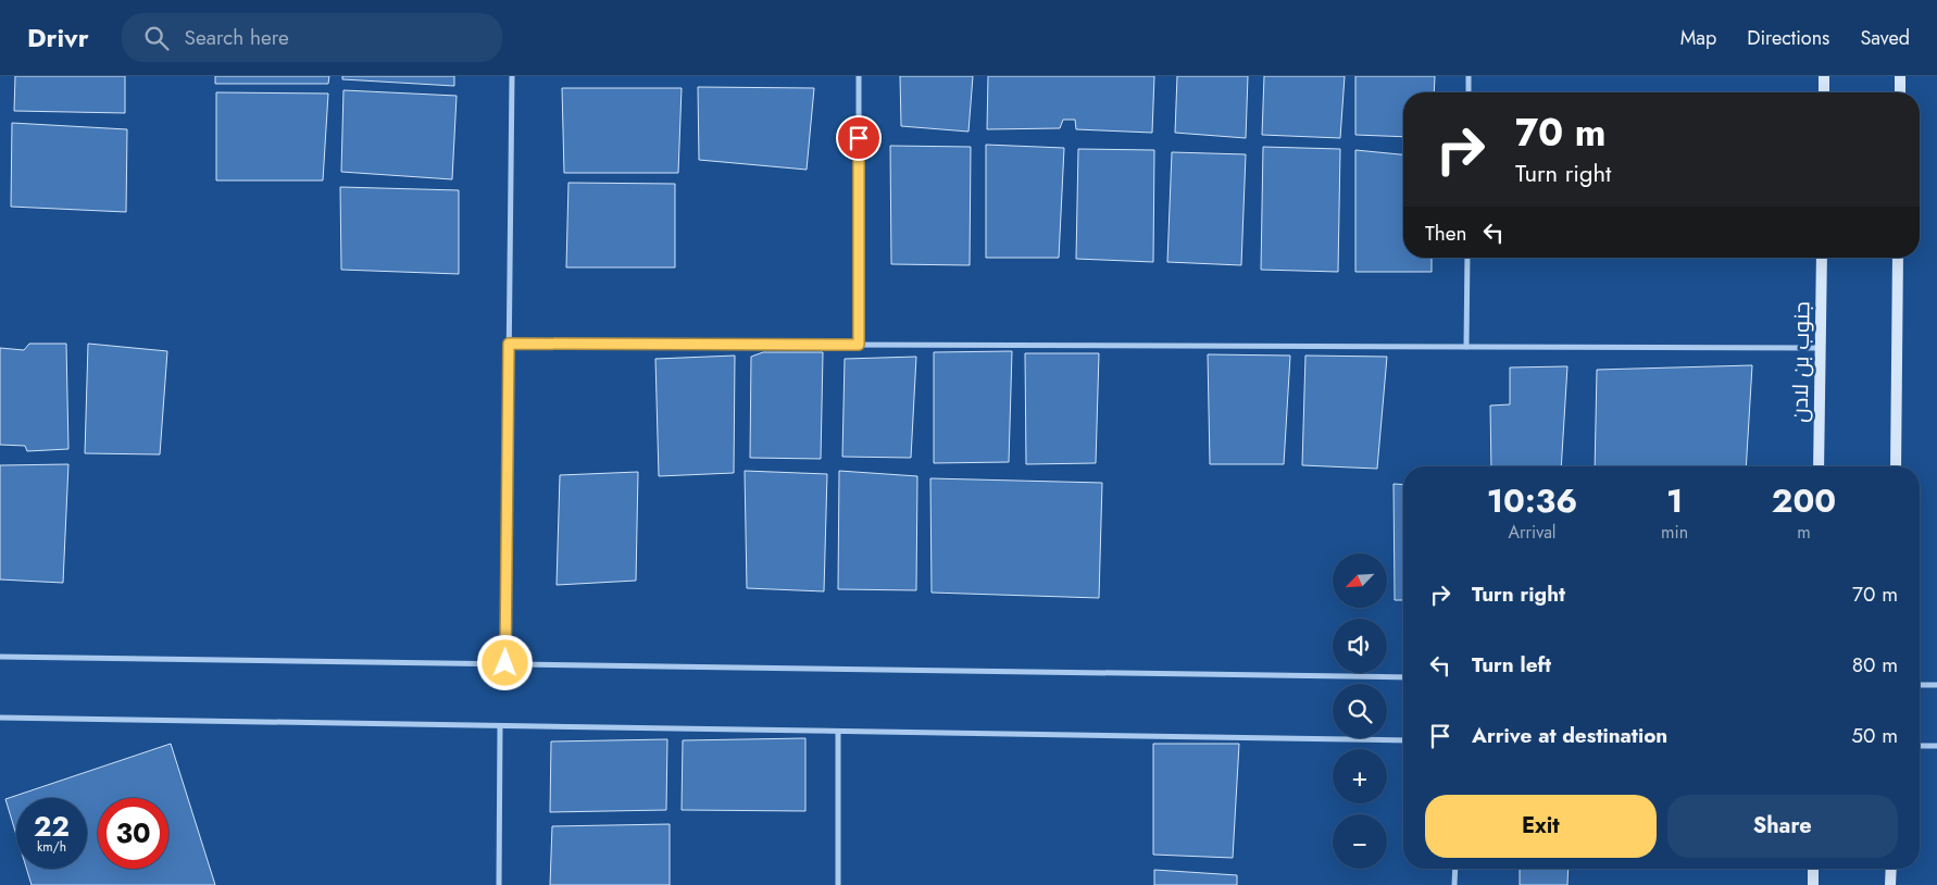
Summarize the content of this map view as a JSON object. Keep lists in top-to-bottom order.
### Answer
{
  "streets": {
    "street": ["جنوب بن لادن"]
  },
  "north": "bottom left",
  "page": {
    "header": "Drivr",
    "search": "Search here",
    "nav": ["Map", "Directions", "Saved"],
    "turn": ["70 m", "Turn right"],
    "then": "Then",
    "eta": [
      "10:36",
      "Arrival",
      "1",
      "min",
      "200",
      "m"
    ],
    "map_buttons": ["+", "−"],
    "list": [
      {
        "name": "Turn right",
        "value": "70 m"
      },
      {
        "name": "Turn left",
        "value": "80 m"
      },
      {
        "name": "Arrive at destination",
        "value": "50 m"
      }
    ],
    "buttons": ["Exit", "Share"],
    "speed": "22 km/h",
    "limit": "30"
  }
}
